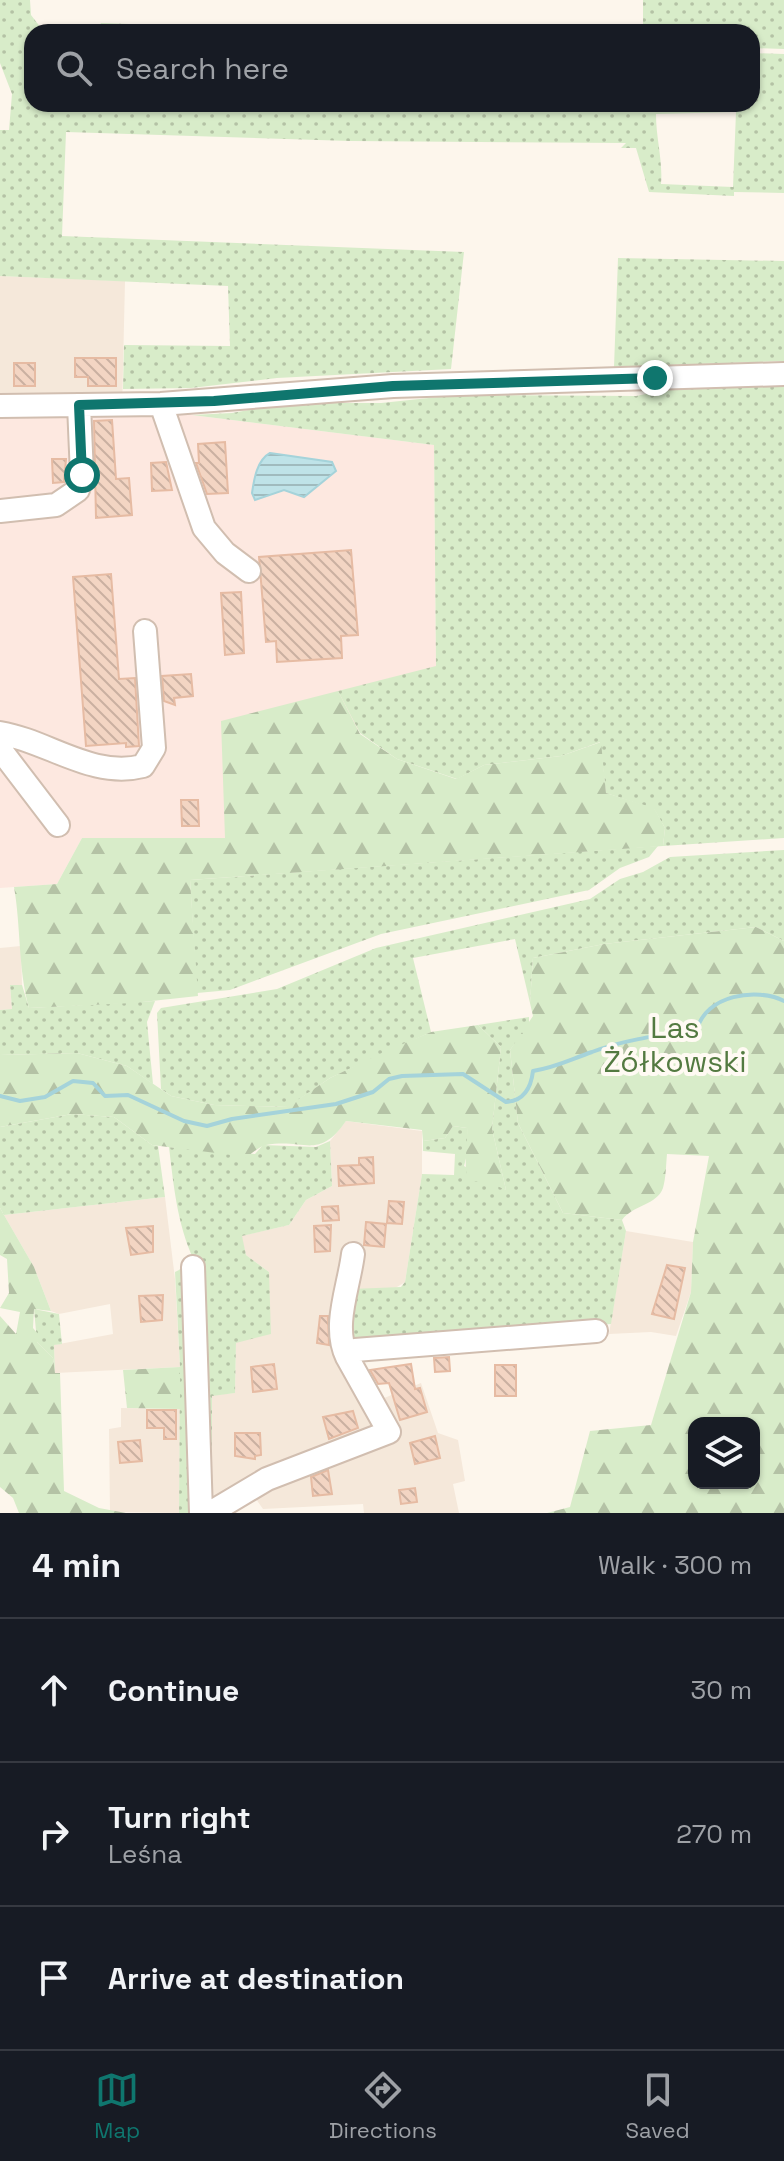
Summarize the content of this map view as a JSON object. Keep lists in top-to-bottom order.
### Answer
{
  "parks": ["Las Żółkowski"],
  "page": {
    "search": "Search here",
    "heading": ["4 min", "Walk · 300 m"],
    "list": [
      ["Continue", "30 m"],
      ["Turn right", "Leśna", "270 m"],
      "Arrive at destination"
    ],
    "nav": ["Map", "Directions", "Saved"]
  }
}
